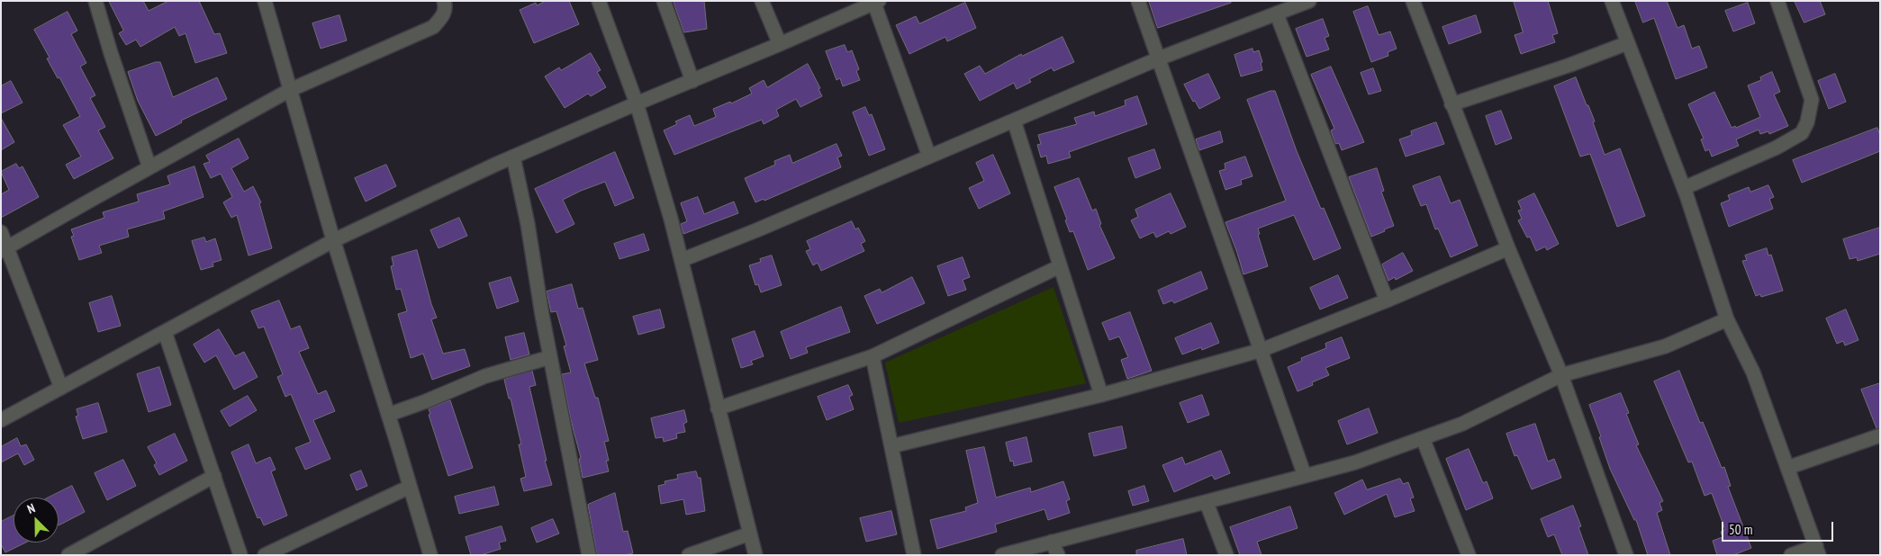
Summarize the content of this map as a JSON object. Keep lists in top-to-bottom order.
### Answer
{
  "scale_bar": "50 m",
  "north": "top left"
}
